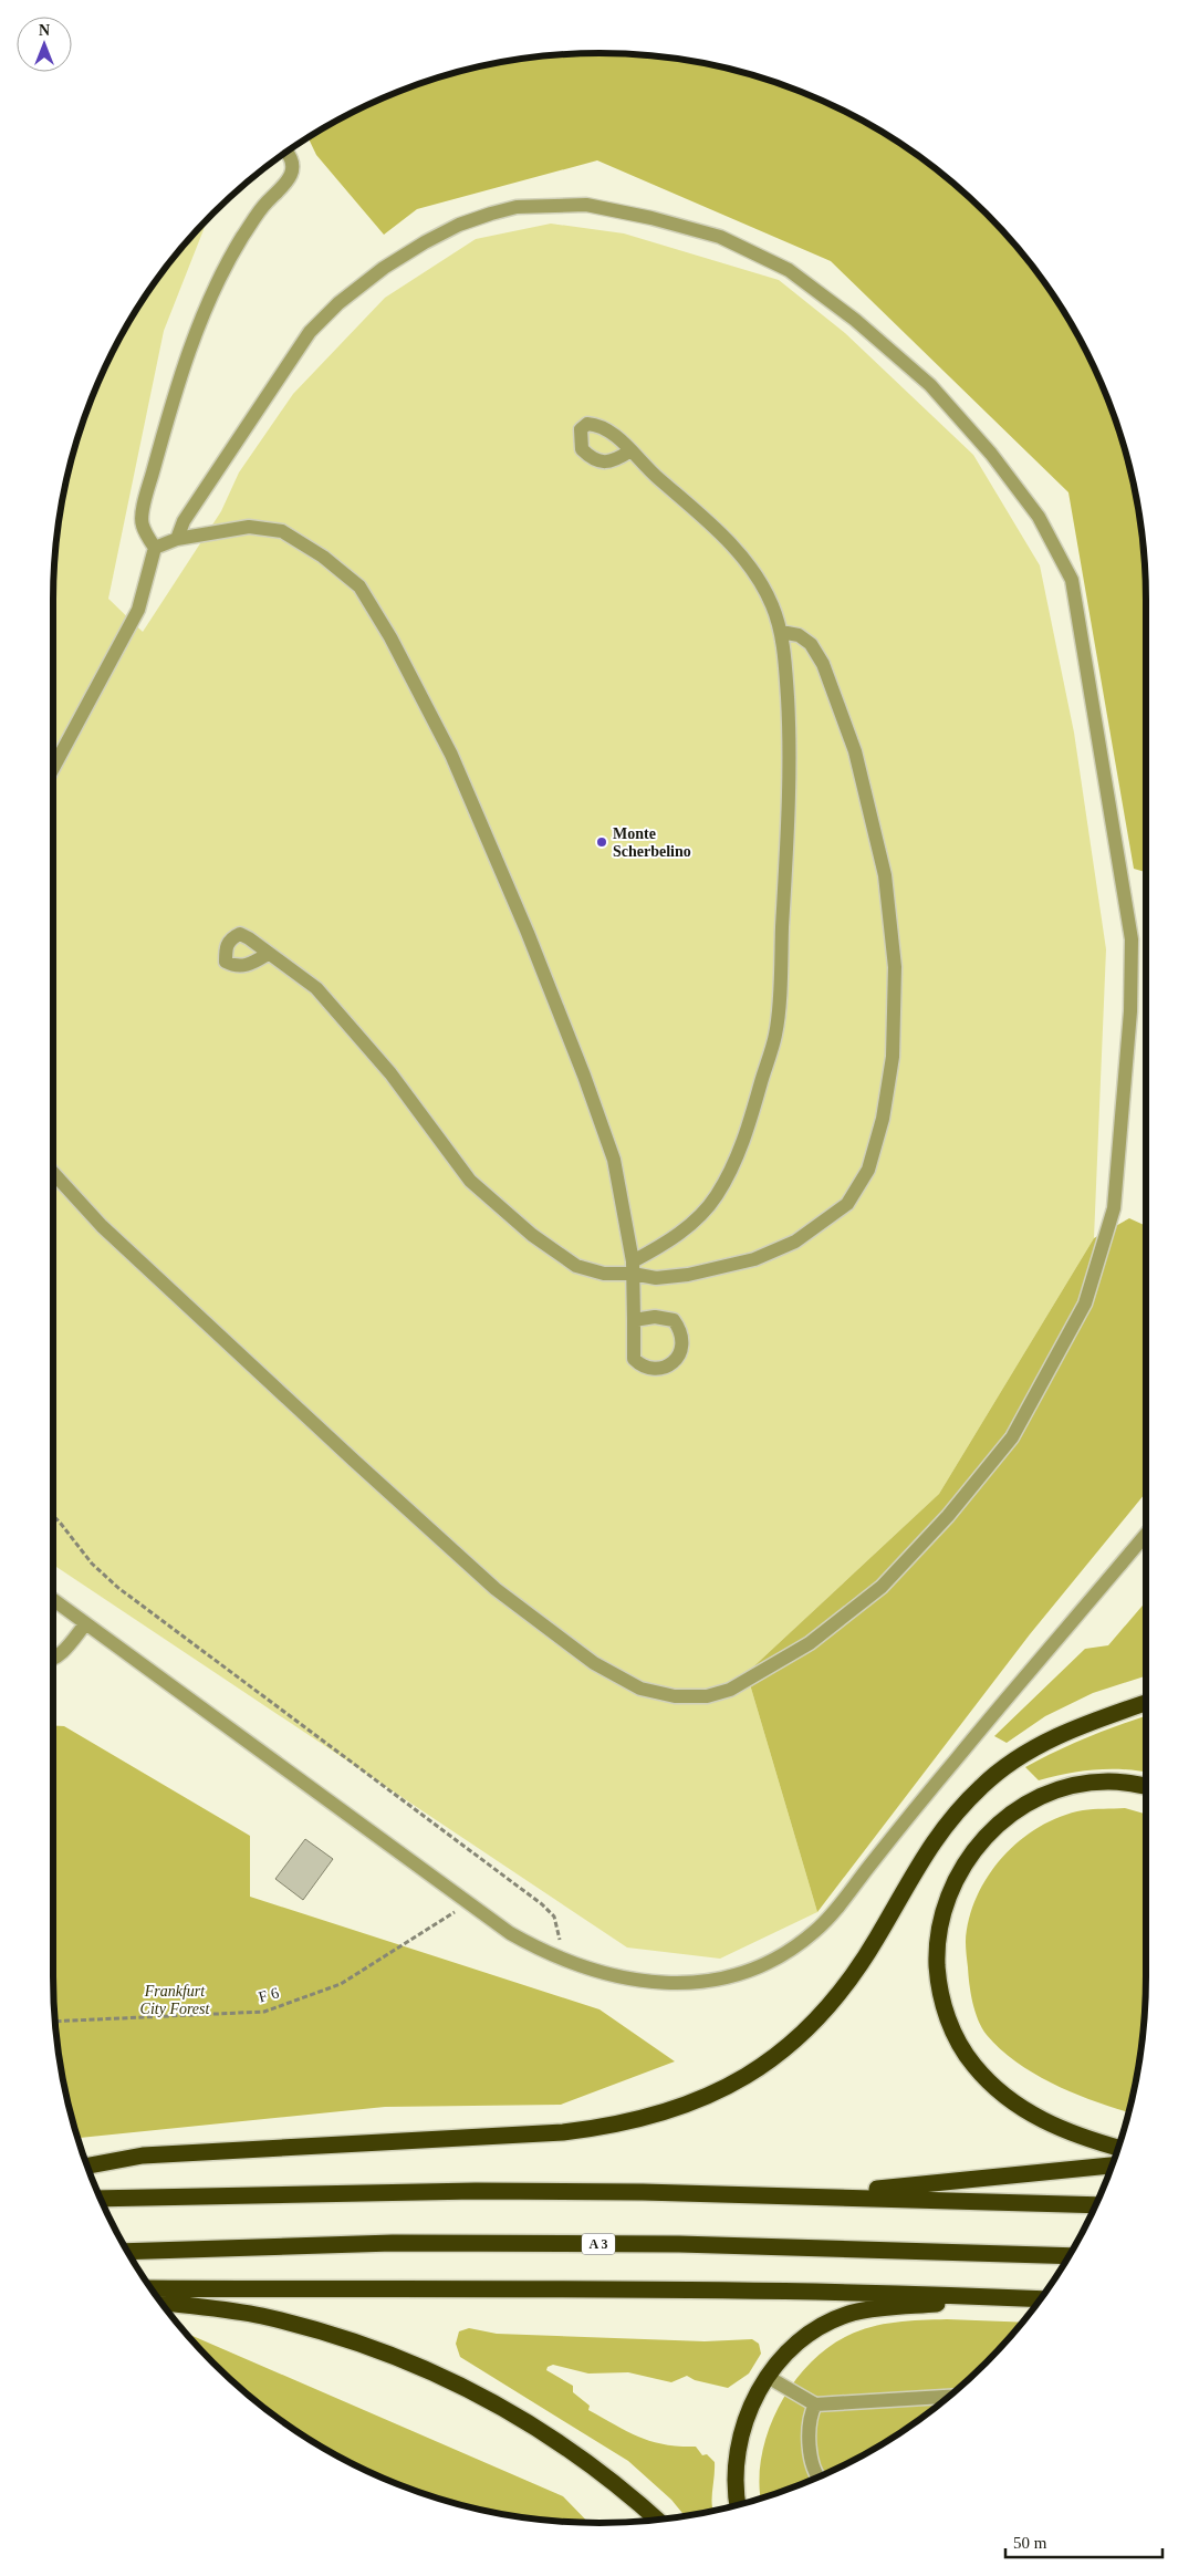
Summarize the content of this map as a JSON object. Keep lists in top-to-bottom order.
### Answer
{
  "streets": {
    "highway": ["A 3"],
    "path": ["F 6"]
  },
  "parks": ["Frankfurt City Forest"],
  "places": ["Monte Scherbelino"],
  "scale_bar": "50 m",
  "north": "top"
}
